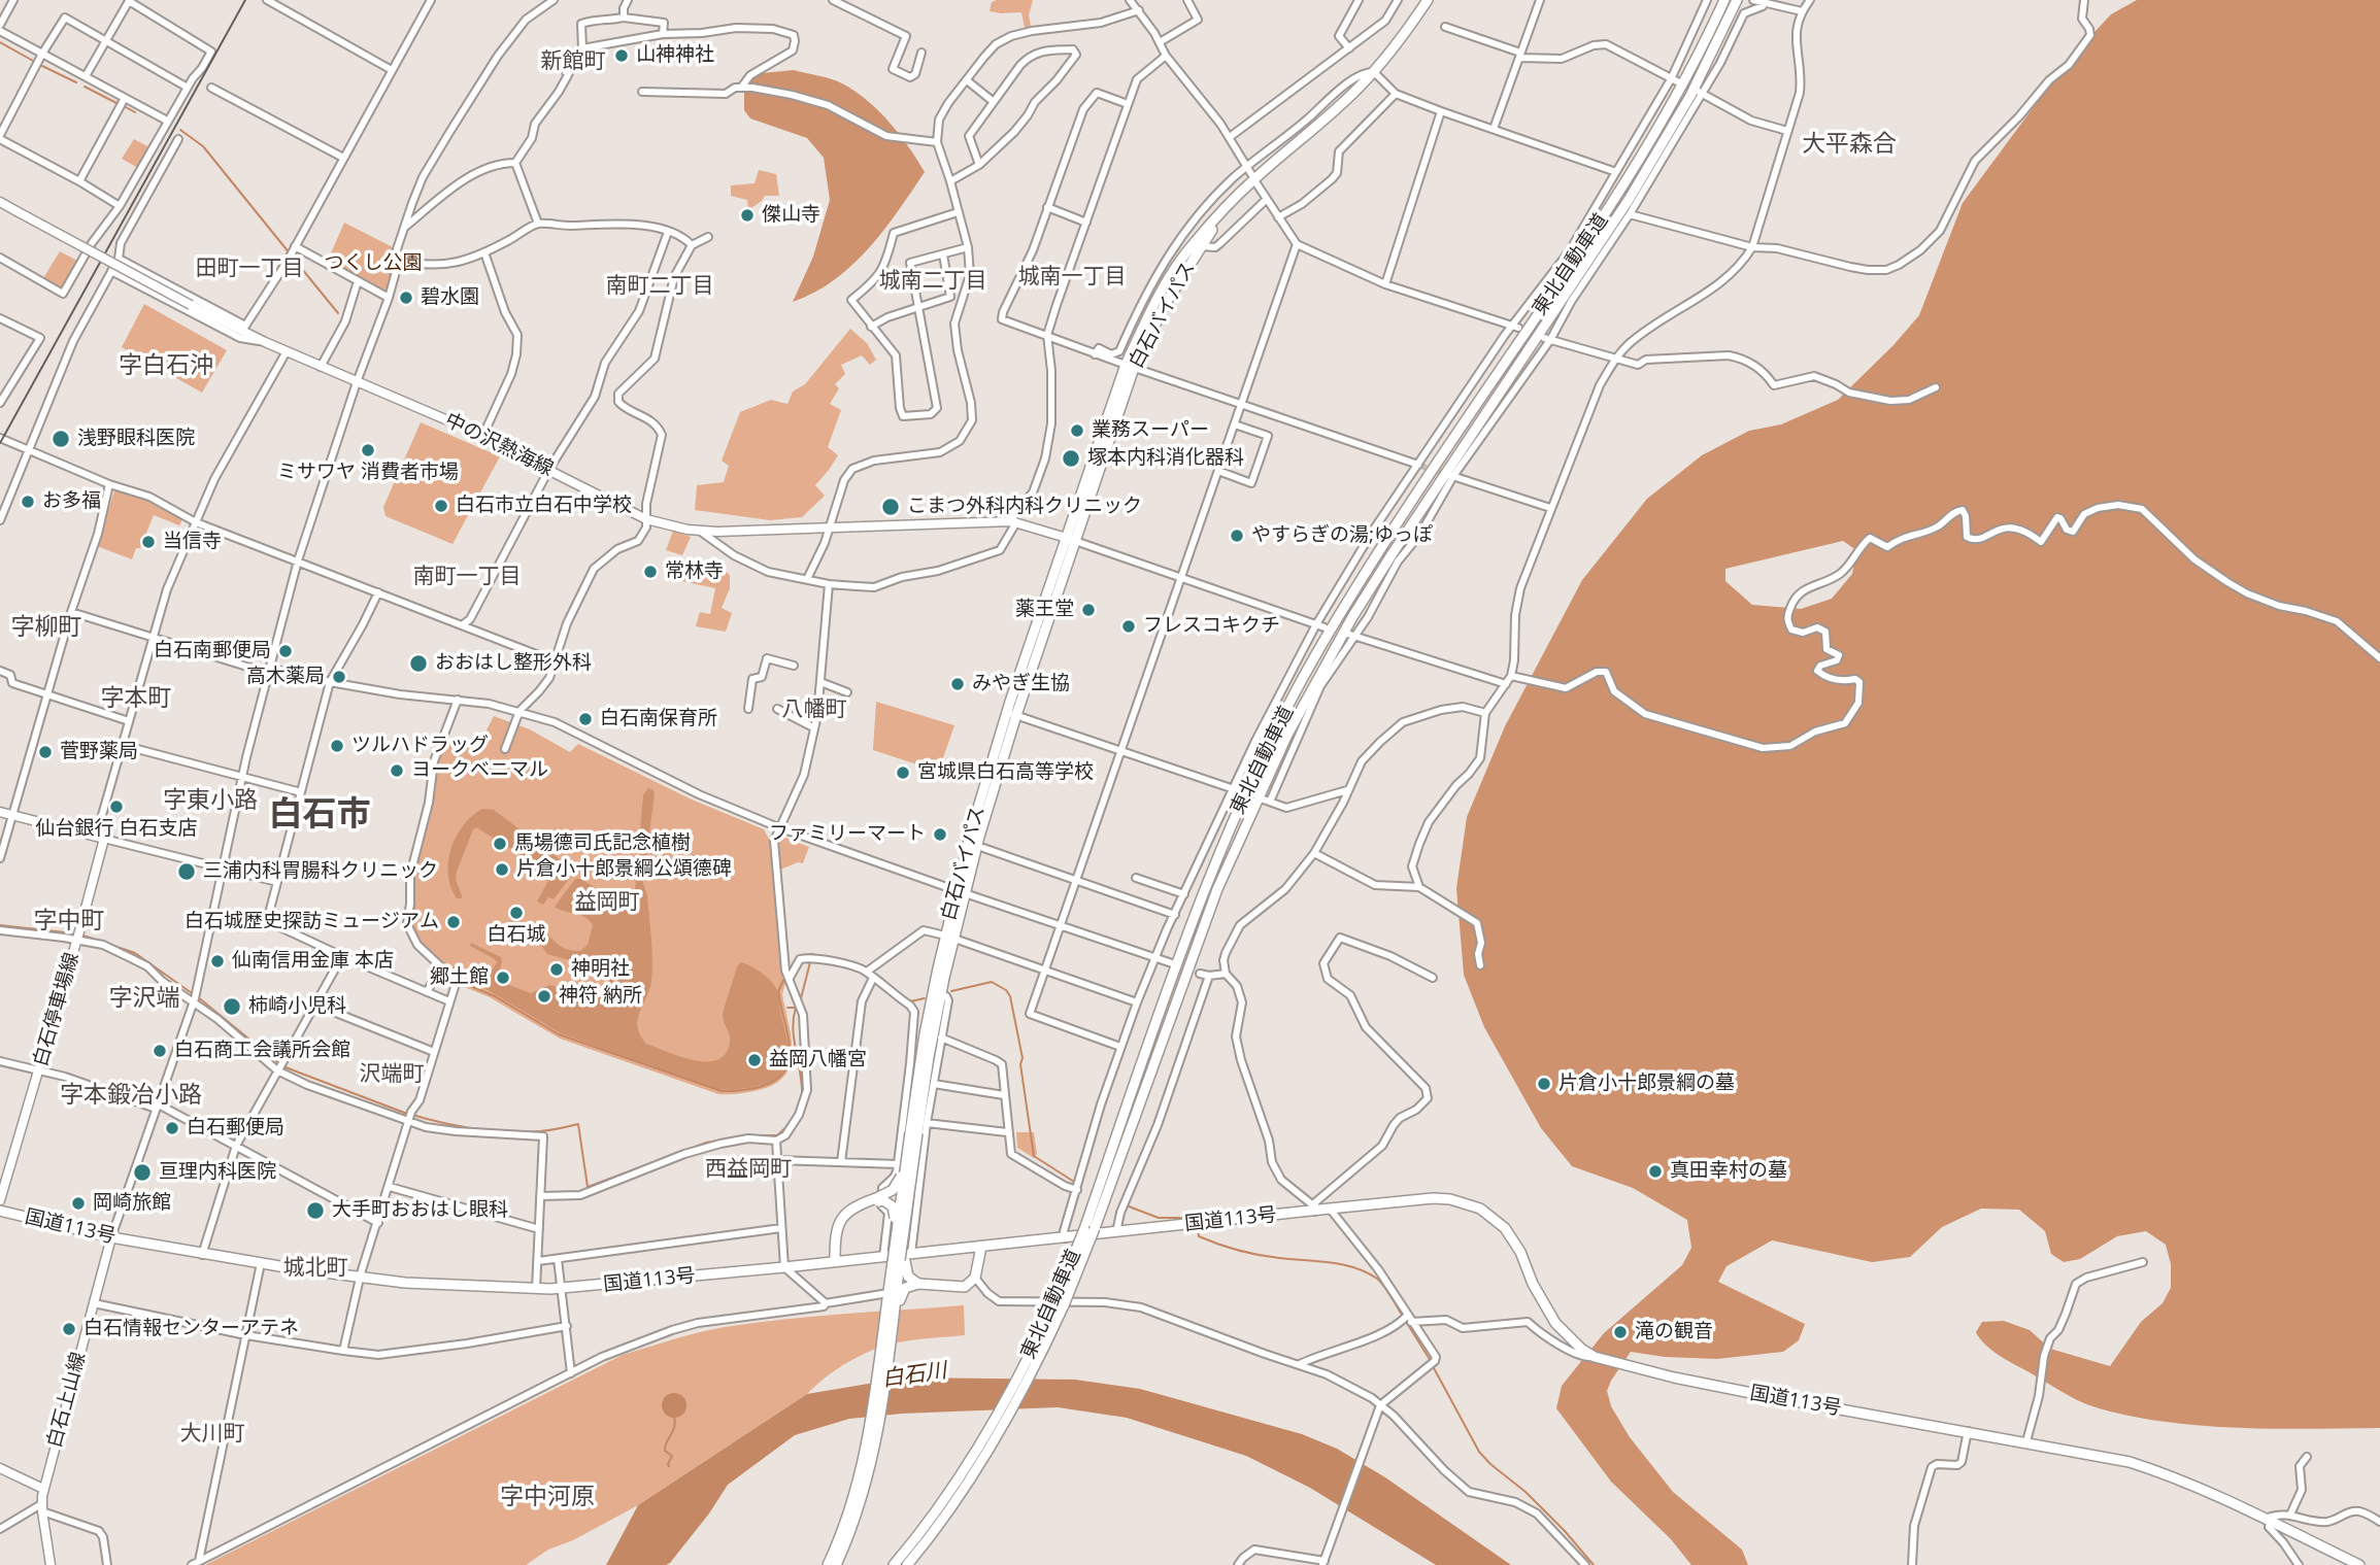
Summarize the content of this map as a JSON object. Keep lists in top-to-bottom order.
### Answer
{
  "streets": {
    "highway": ["東北自動車道", "白石バイパス", "国道113号"],
    "main road": ["中の沢熱海線", "白石停車場線", "白石上山線"]
  },
  "crossings": [
    ["白石バイパス", "中の沢熱海線"],
    ["白石バイパス", "国道113号"],
    ["国道113号", "白石上山線"]
  ],
  "districts": [
    "新館町",
    "大平森合",
    "田町一丁目",
    "城南一丁目",
    "城南二丁目",
    "南町二丁目",
    "字白石沖",
    "南町一丁目",
    "字柳町",
    "字本町",
    "八幡町",
    "字東小路",
    "白石市",
    "益岡町",
    "字中町",
    "字沢端",
    "沢端町",
    "字本鍛冶小路",
    "西益岡町",
    "城北町",
    "大川町",
    "字中河原"
  ],
  "water": ["白石川"],
  "parks": ["つくし公園"],
  "places": [
    "山神神社",
    "傑山寺",
    "碧水園",
    "業務スーパー",
    "浅野眼科医院",
    "ミサワヤ 消費者市場",
    "塚本内科消化器科",
    "お多福",
    "白石市立白石中学校",
    "こまつ外科内科クリニック",
    "やすらぎの湯;ゆっぽ",
    "当信寺",
    "常林寺",
    "薬王堂",
    "フレスコキクチ",
    "白石南郵便局",
    "おおはし整形外科",
    "高木薬局",
    "みやぎ生協",
    "白石南保育所",
    "ツルハドラッグ",
    "菅野薬局",
    "ヨークベニマル",
    "宮城県白石高等学校",
    "仙台銀行 白石支店",
    "ファミリーマート",
    "馬場德司氏記念植樹",
    "片倉小十郎景綱公頌德碑",
    "三浦内科胃腸科クリニック",
    "白石城",
    "白石城歴史探訪ミュージアム",
    "仙南信用金庫 本店",
    "神明社",
    "郷土館",
    "神符 納所",
    "柿崎小児科",
    "白石商工会議所会館",
    "益岡八幡宮",
    "片倉小十郎景綱の墓",
    "白石郵便局",
    "真田幸村の墓",
    "亘理内科医院",
    "岡崎旅館",
    "大手町おおはし眼科",
    "白石情報センターアテネ",
    "滝の観音"
  ]
}
